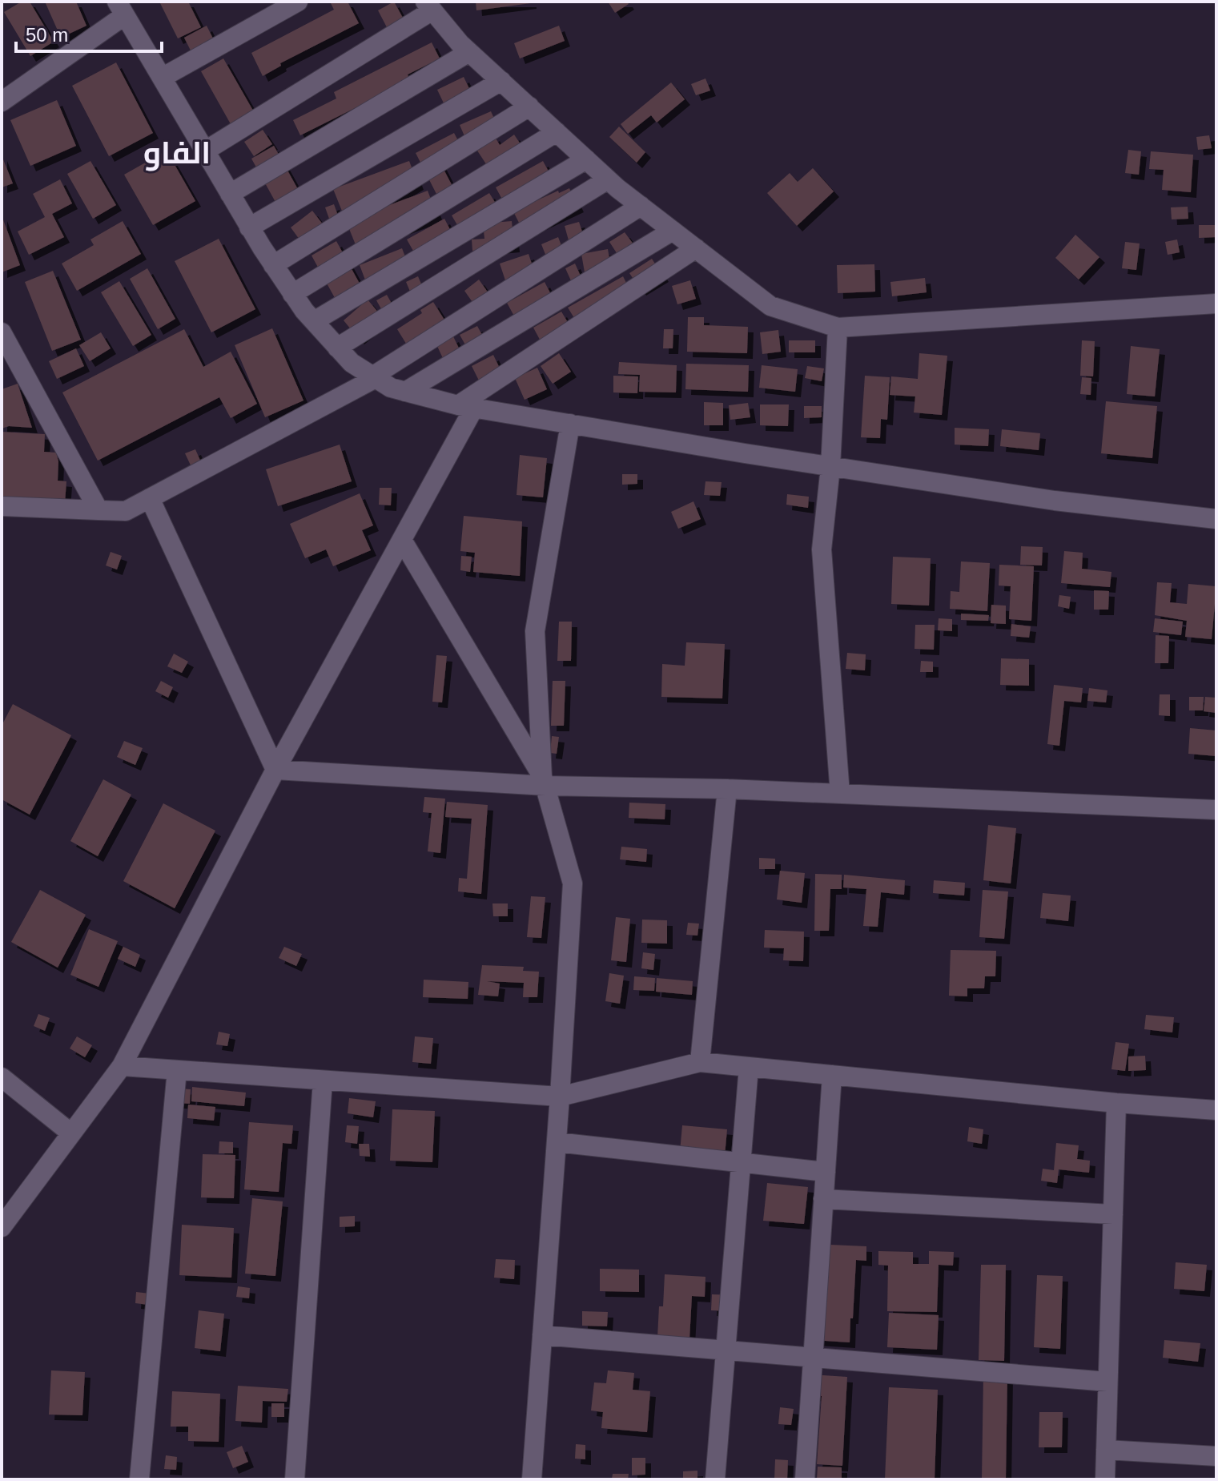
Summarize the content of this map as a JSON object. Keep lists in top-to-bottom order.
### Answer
{
  "districts": ["الفاو"],
  "scale_bar": "50 m"
}
